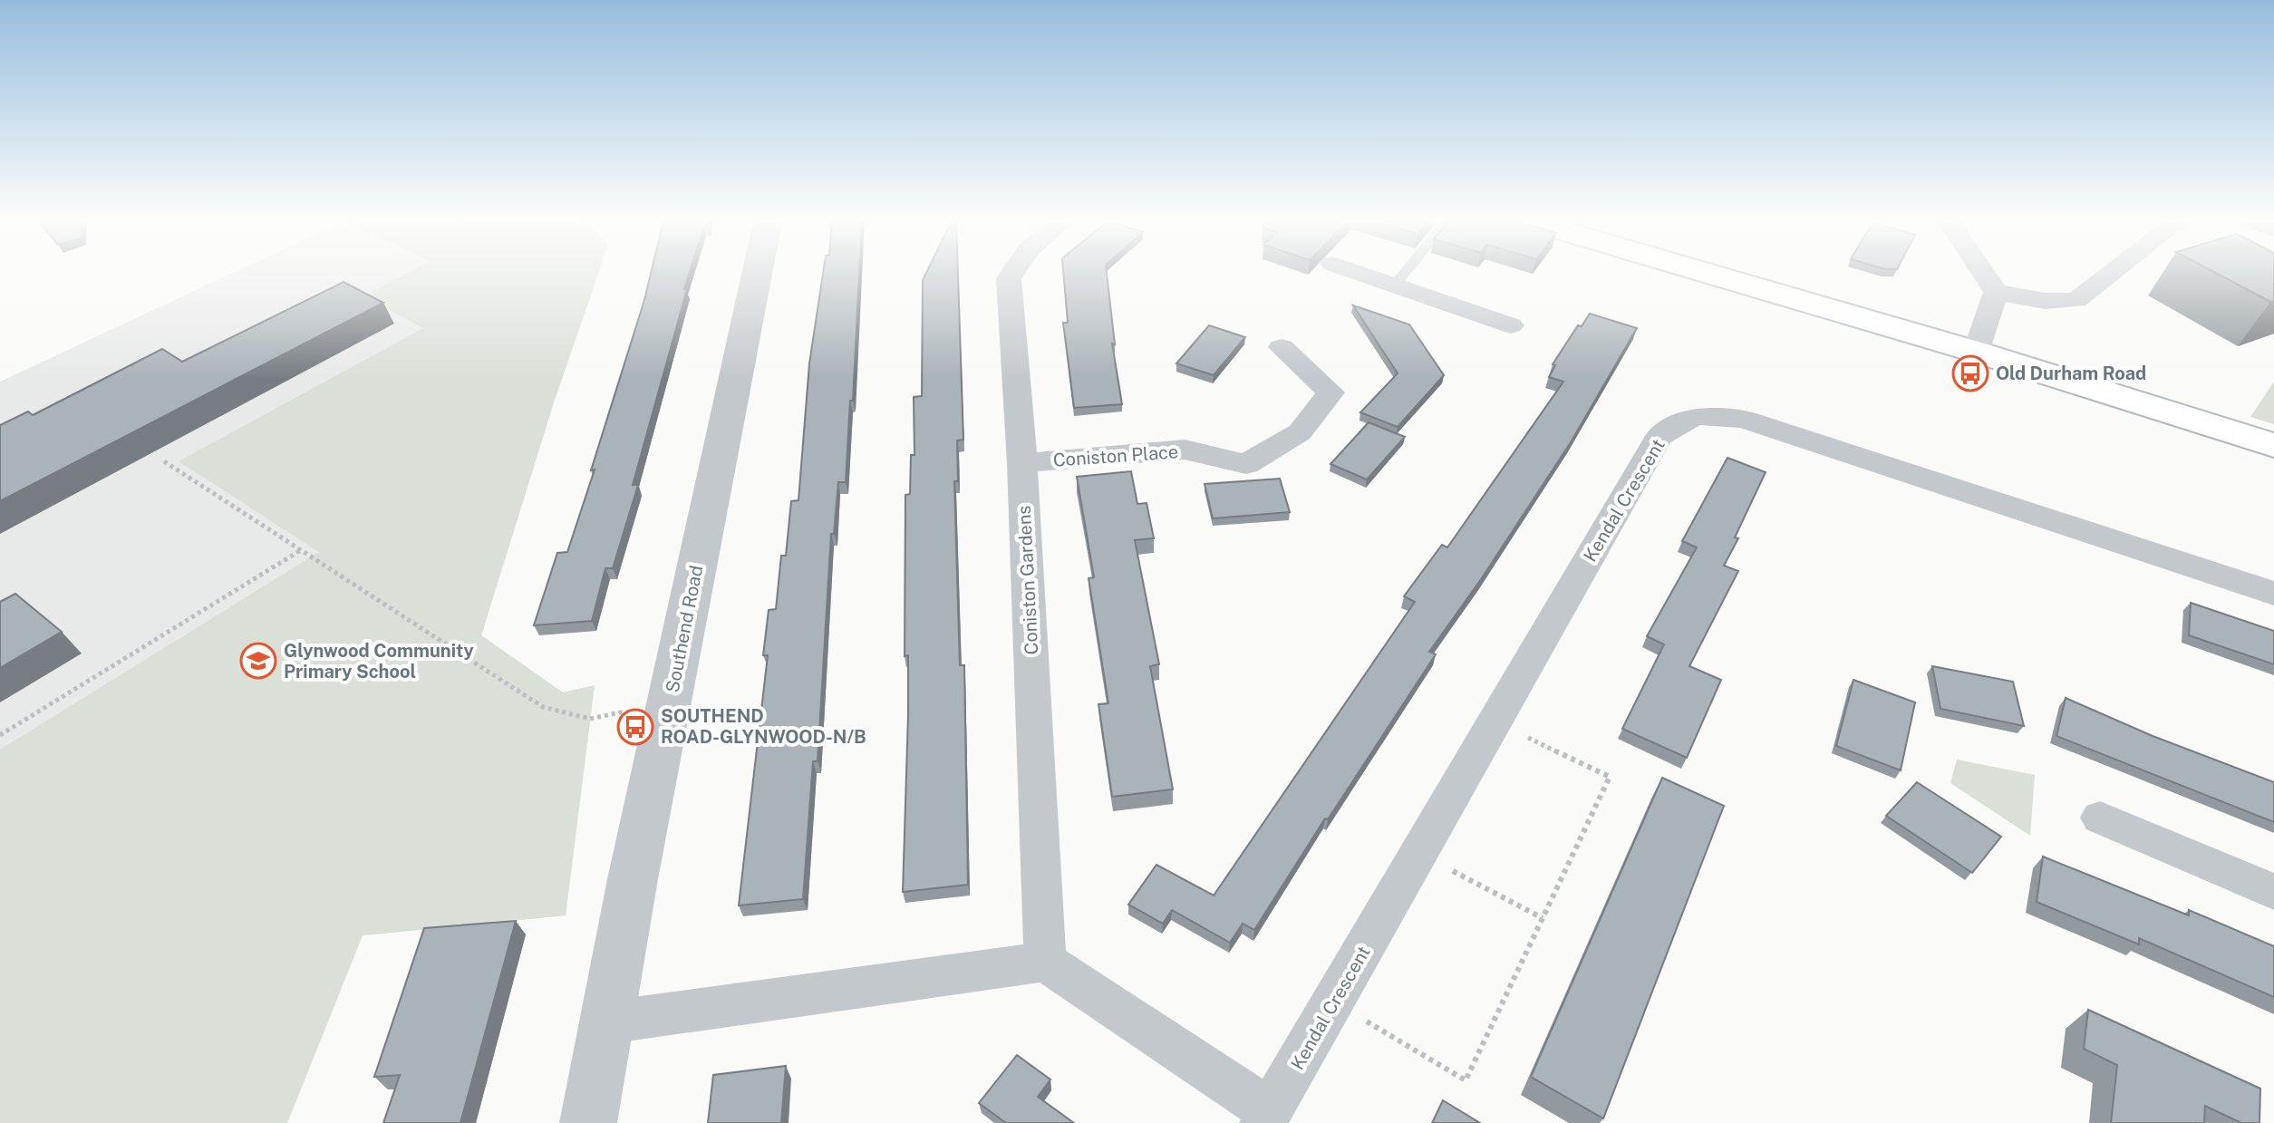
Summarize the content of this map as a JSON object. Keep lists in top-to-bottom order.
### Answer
{
  "streets": {
    "street": [
      "Coniston Place",
      "Kendal Crescent",
      "Coniston Gardens",
      "Southend Road"
    ]
  },
  "crossings": [
    ["Coniston Place", "Coniston Gardens"]
  ],
  "places": {
    "bus stop": ["Old Durham Road", "SOUTHEND ROAD-GLYNWOOD-N/B"],
    "school or university": ["Glynwood Community Primary School"]
  }
}
